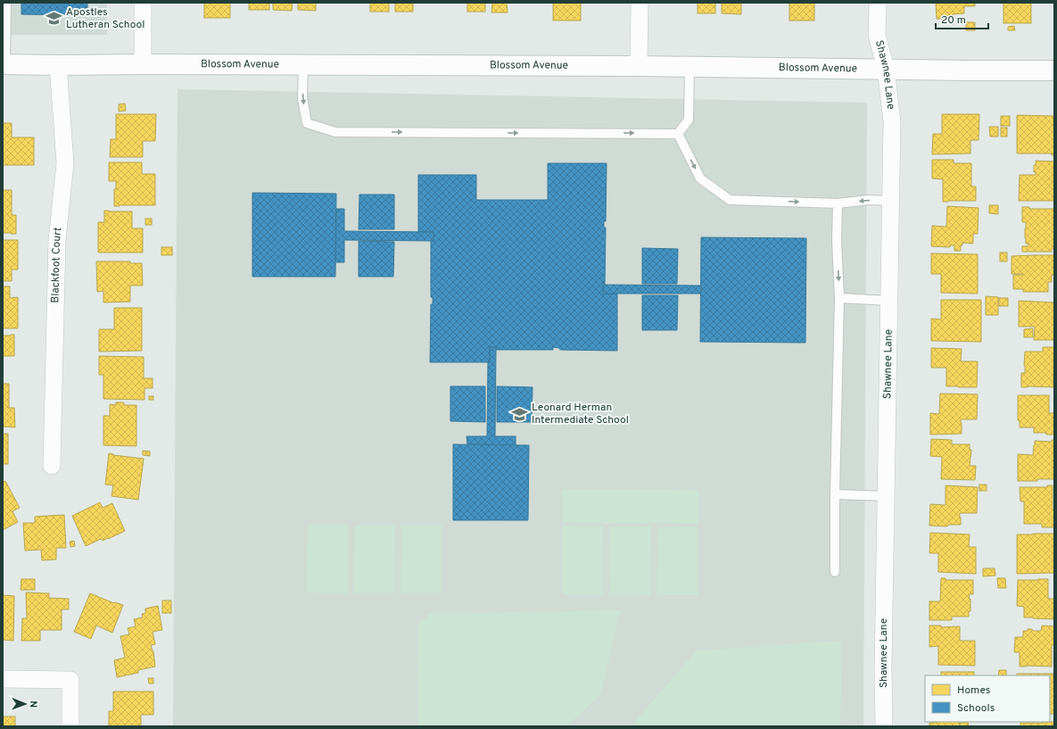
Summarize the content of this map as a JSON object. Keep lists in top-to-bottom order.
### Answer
{
  "streets": {
    "street": ["Blossom Avenue", "Shawnee Lane", "Blackfoot Court"]
  },
  "crossings": [
    ["Blossom Avenue", "Shawnee Lane"],
    ["Blossom Avenue", "Blackfoot Court"]
  ],
  "places": {
    "school or university": ["Apostles Lutheran School", "Leonard Herman Intermediate School"]
  },
  "legend": ["Homes", "Schools"],
  "scale_bar": "20 m",
  "north": "right"
}
